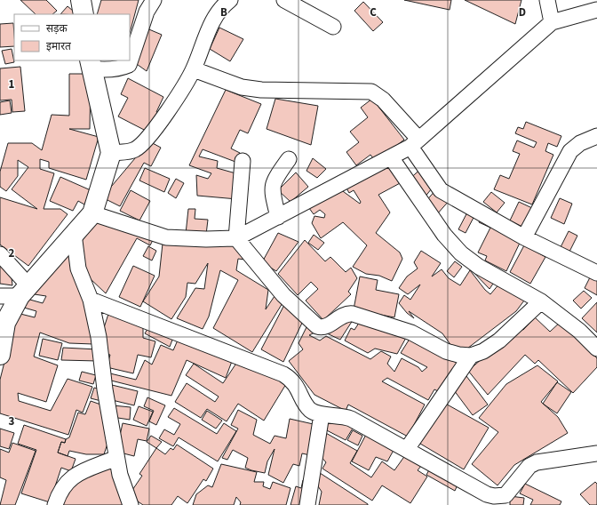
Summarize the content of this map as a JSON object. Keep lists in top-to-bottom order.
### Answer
{
  "legend": ["सड़क", "इमारत"],
  "grid": {
    "columns": ["B", "C", "D"],
    "rows": ["1", "2", "3"]
  }
}
